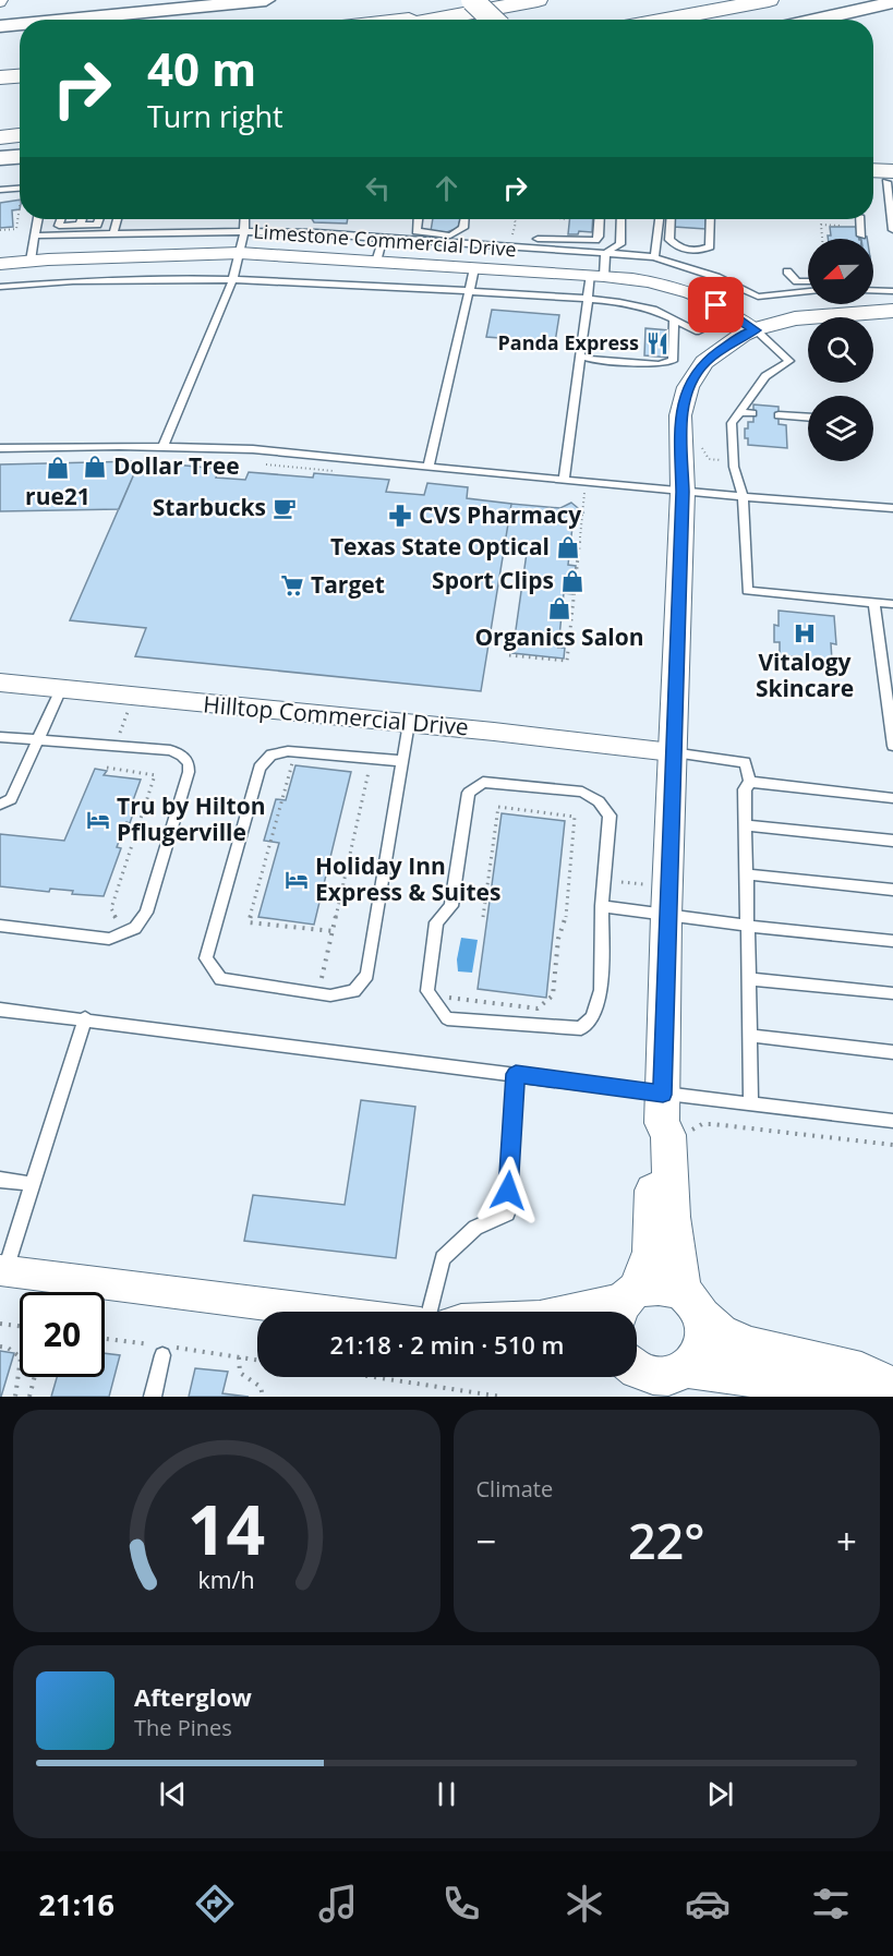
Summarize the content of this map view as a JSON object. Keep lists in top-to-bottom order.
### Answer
{
  "streets": {
    "street": ["Limestone Commercial Drive", "Hilltop Commercial Drive"]
  },
  "places": {
    "restaurant": ["Panda Express"],
    "shop": [
      "Dollar Tree",
      "rue21",
      "Texas State Optical",
      "Sport Clips",
      "Organics Salon"
    ],
    "cafe": ["Starbucks"],
    "pharmacy": ["CVS Pharmacy"],
    "supermarket": ["Target"],
    "hospital": ["Vitalogy Skincare"],
    "hotel": ["Tru by Hilton Pflugerville", "Holiday Inn Express & Suites"]
  },
  "north": "left",
  "page": {
    "turn": ["40 m", "Turn right"],
    "limit": "20",
    "trip": "21:18 · 2 min · 510 m",
    "tile": "Climate",
    "heat": ["−", "22°", "+"],
    "song": ["Afterglow", "The Pines"],
    "tabs": "21:16",
    "gauge": ["14", "km/h"]
  }
}
